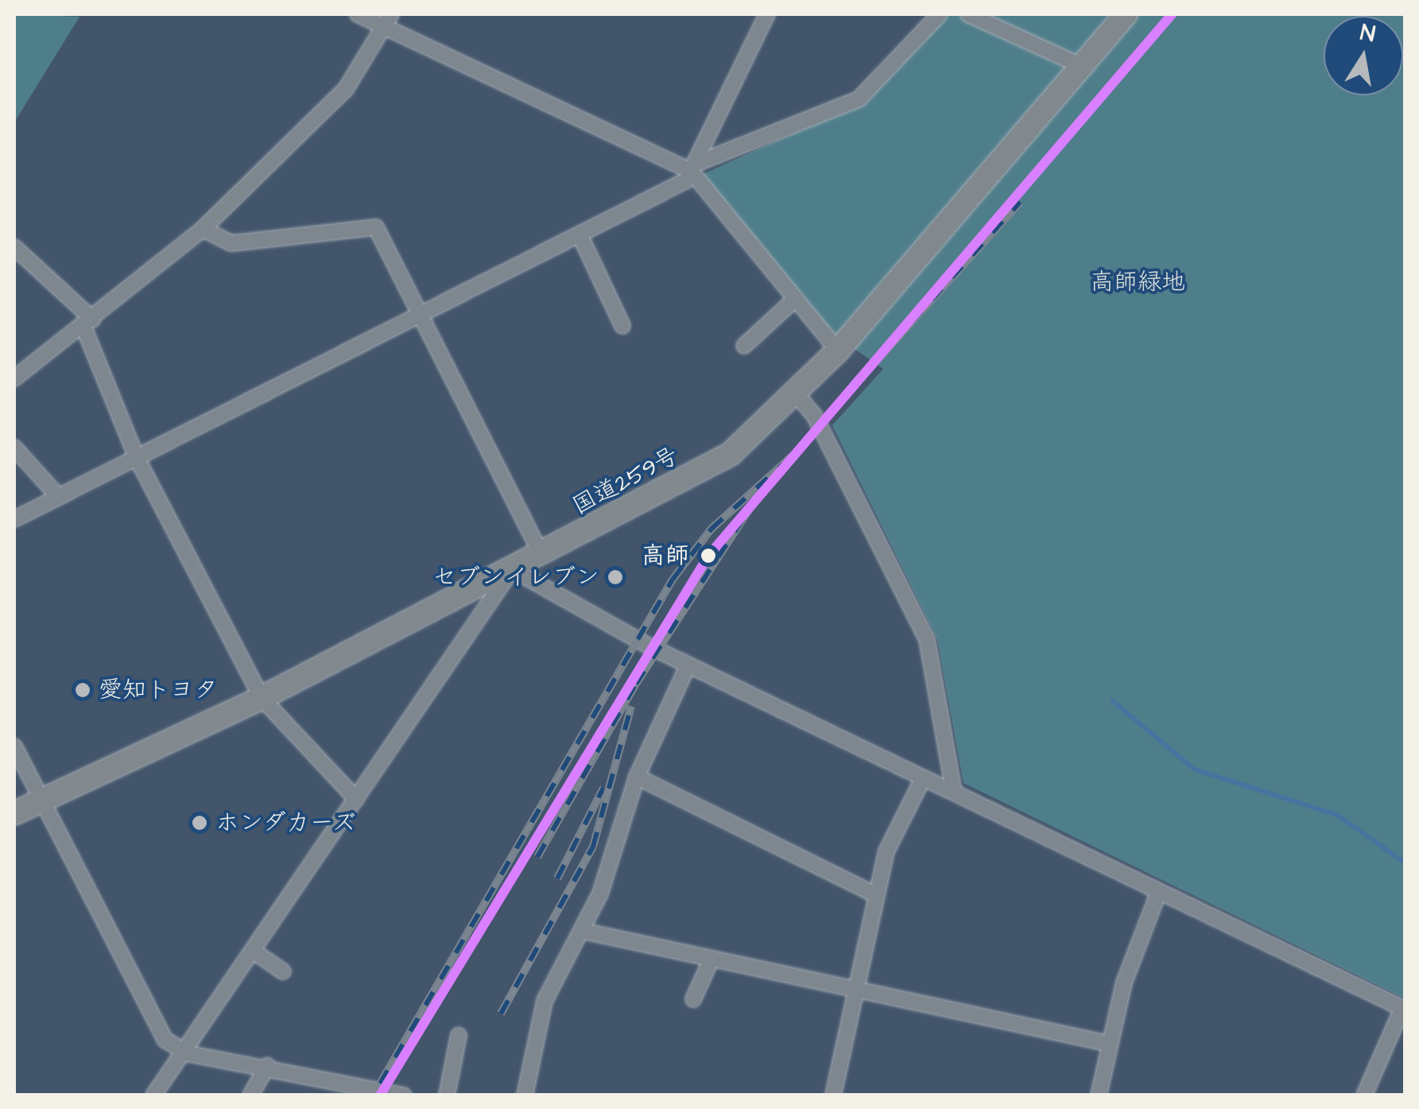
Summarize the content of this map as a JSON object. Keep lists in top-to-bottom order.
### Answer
{
  "streets": {
    "highway": ["国道259号"]
  },
  "parks": ["高師緑地"],
  "places": [
    "高師",
    "セブンイレブン",
    "愛知トヨタ",
    "ホンダカーズ"
  ],
  "north": "top"
}
